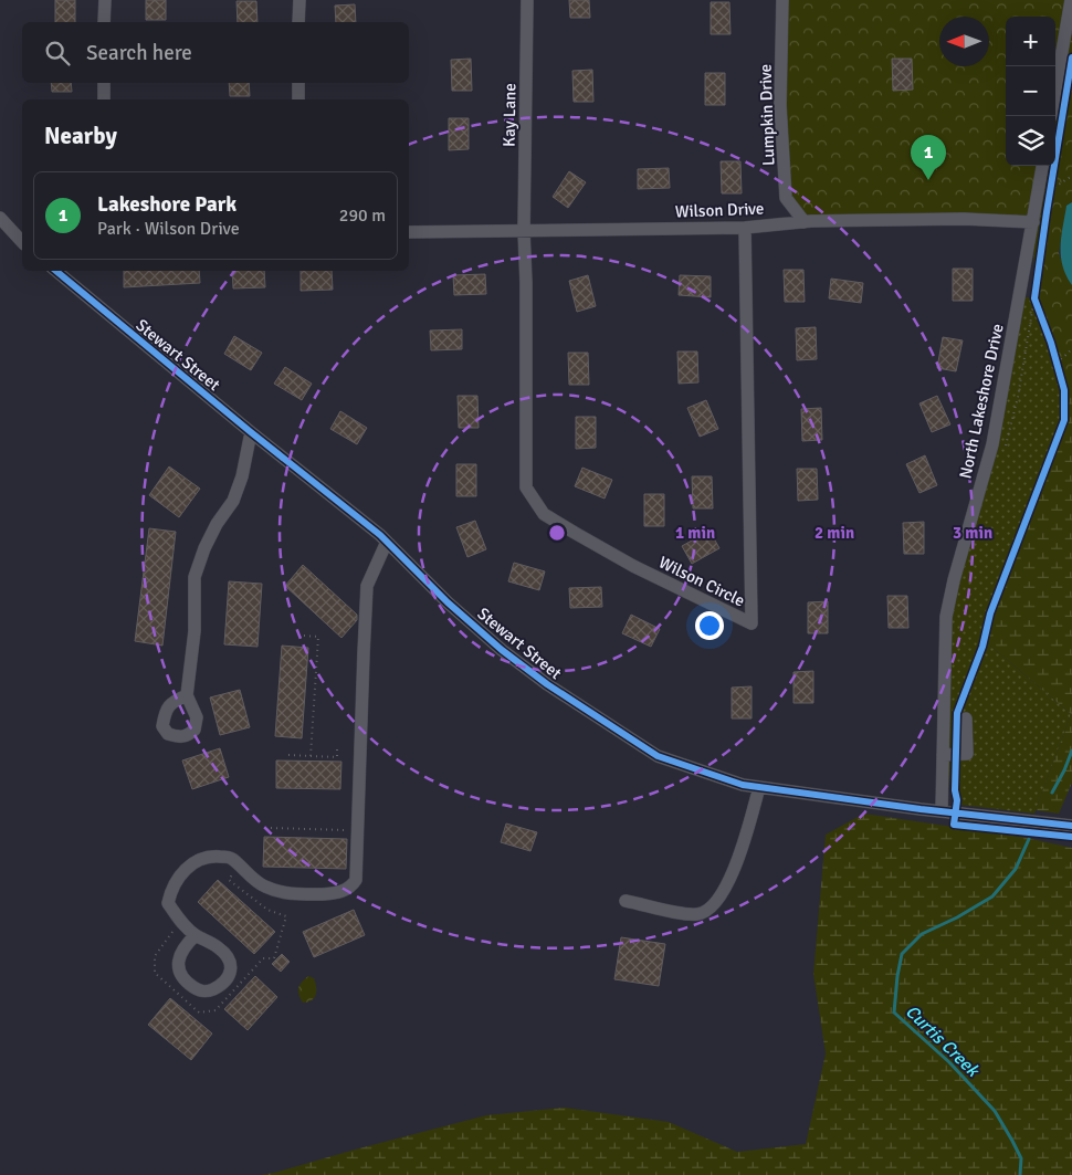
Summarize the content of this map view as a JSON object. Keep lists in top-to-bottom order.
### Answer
{
  "streets": {
    "street": [
      "Kay Lane",
      "Lumpkin Drive",
      "Wilson Drive",
      "Stewart Street",
      "North Lakeshore Drive",
      "Wilson Circle"
    ]
  },
  "crossings": [
    ["Kay Lane", "Wilson Drive"],
    ["Kay Lane", "Wilson Circle"],
    ["Lumpkin Drive", "Wilson Drive"],
    ["Wilson Drive", "North Lakeshore Drive"],
    ["Wilson Drive", "Wilson Circle"],
    ["Stewart Street", "North Lakeshore Drive"]
  ],
  "water": ["Curtis Creek"],
  "north": "left",
  "page": {
    "map_buttons": ["+", "−"],
    "search": "Search here",
    "heading": "Nearby",
    "pins": "1",
    "list": [
      {
        "mark": "1",
        "name": "Lakeshore Park",
        "note": "Park · Wilson Drive",
        "value": "290 m"
      }
    ]
  },
  "rings": ["1 min", "2 min", "3 min"]
}
